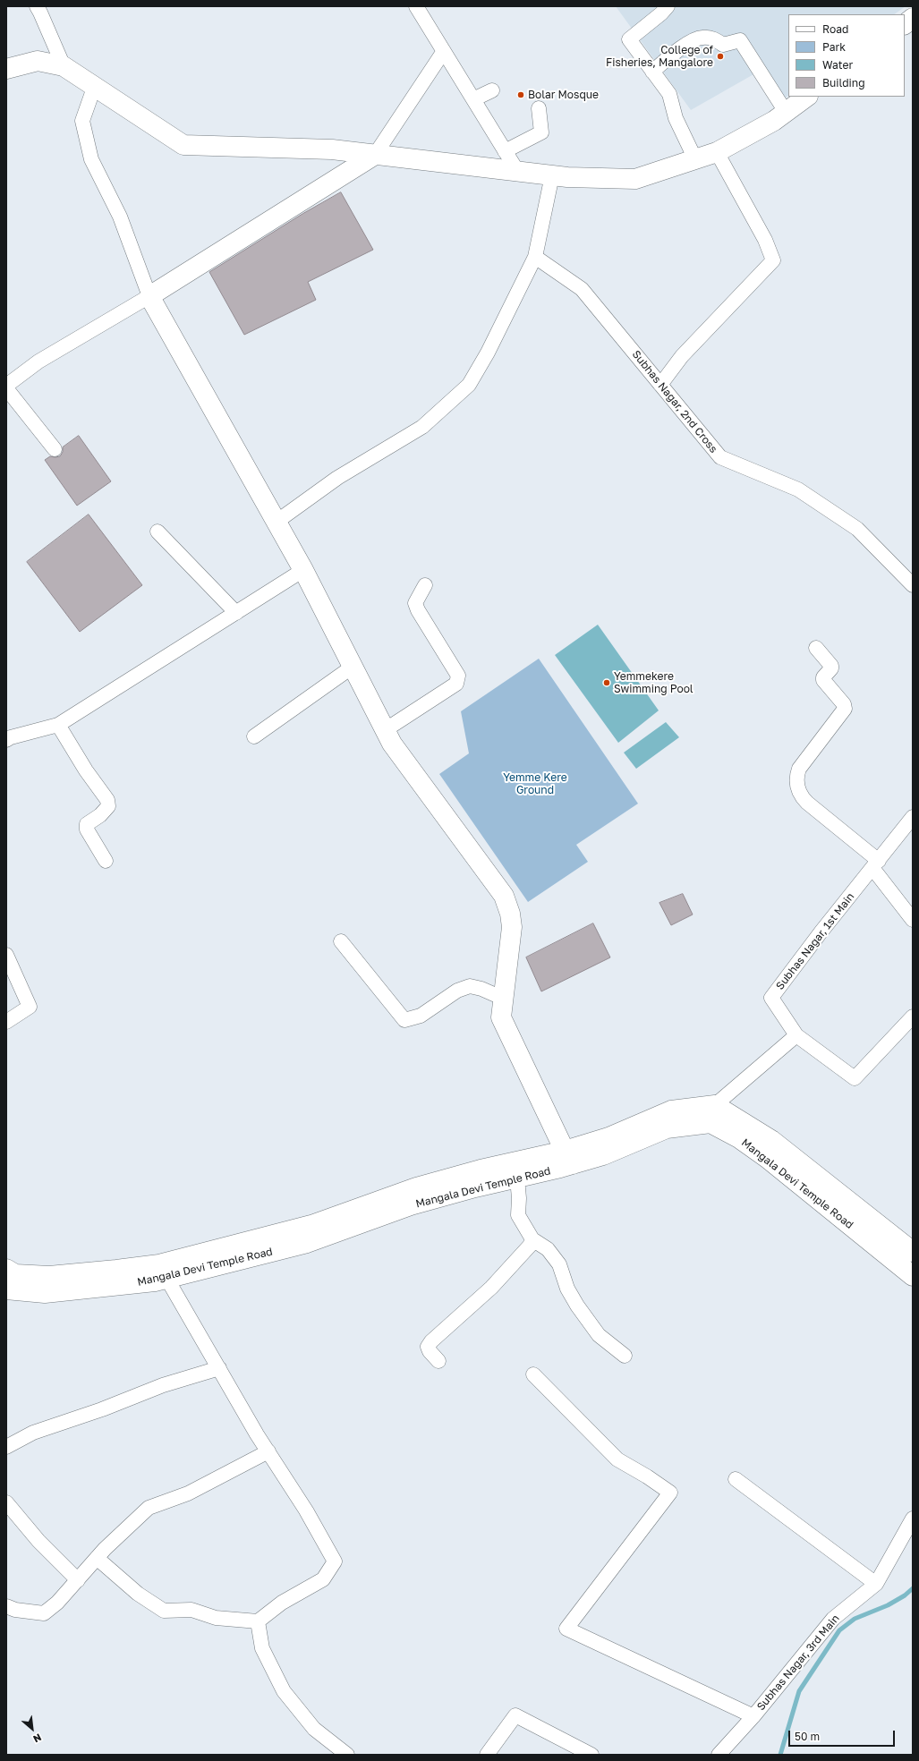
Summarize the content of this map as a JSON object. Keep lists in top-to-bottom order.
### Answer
{
  "streets": {
    "street": [
      "Subhas Nagar, 2nd Cross",
      "Subhas Nagar, 1st Main",
      "Mangala Devi Temple Road",
      "Subhas Nagar, 3rd Main"
    ]
  },
  "parks": ["Yemme Kere Ground"],
  "places": ["College of Fisheries, Mangalore", "Bolar Mosque", "Yemmekere Swimming Pool"],
  "legend": [
    "Road",
    "Park",
    "Water",
    "Building"
  ],
  "scale_bar": "50 m",
  "north": "bottom right"
}
